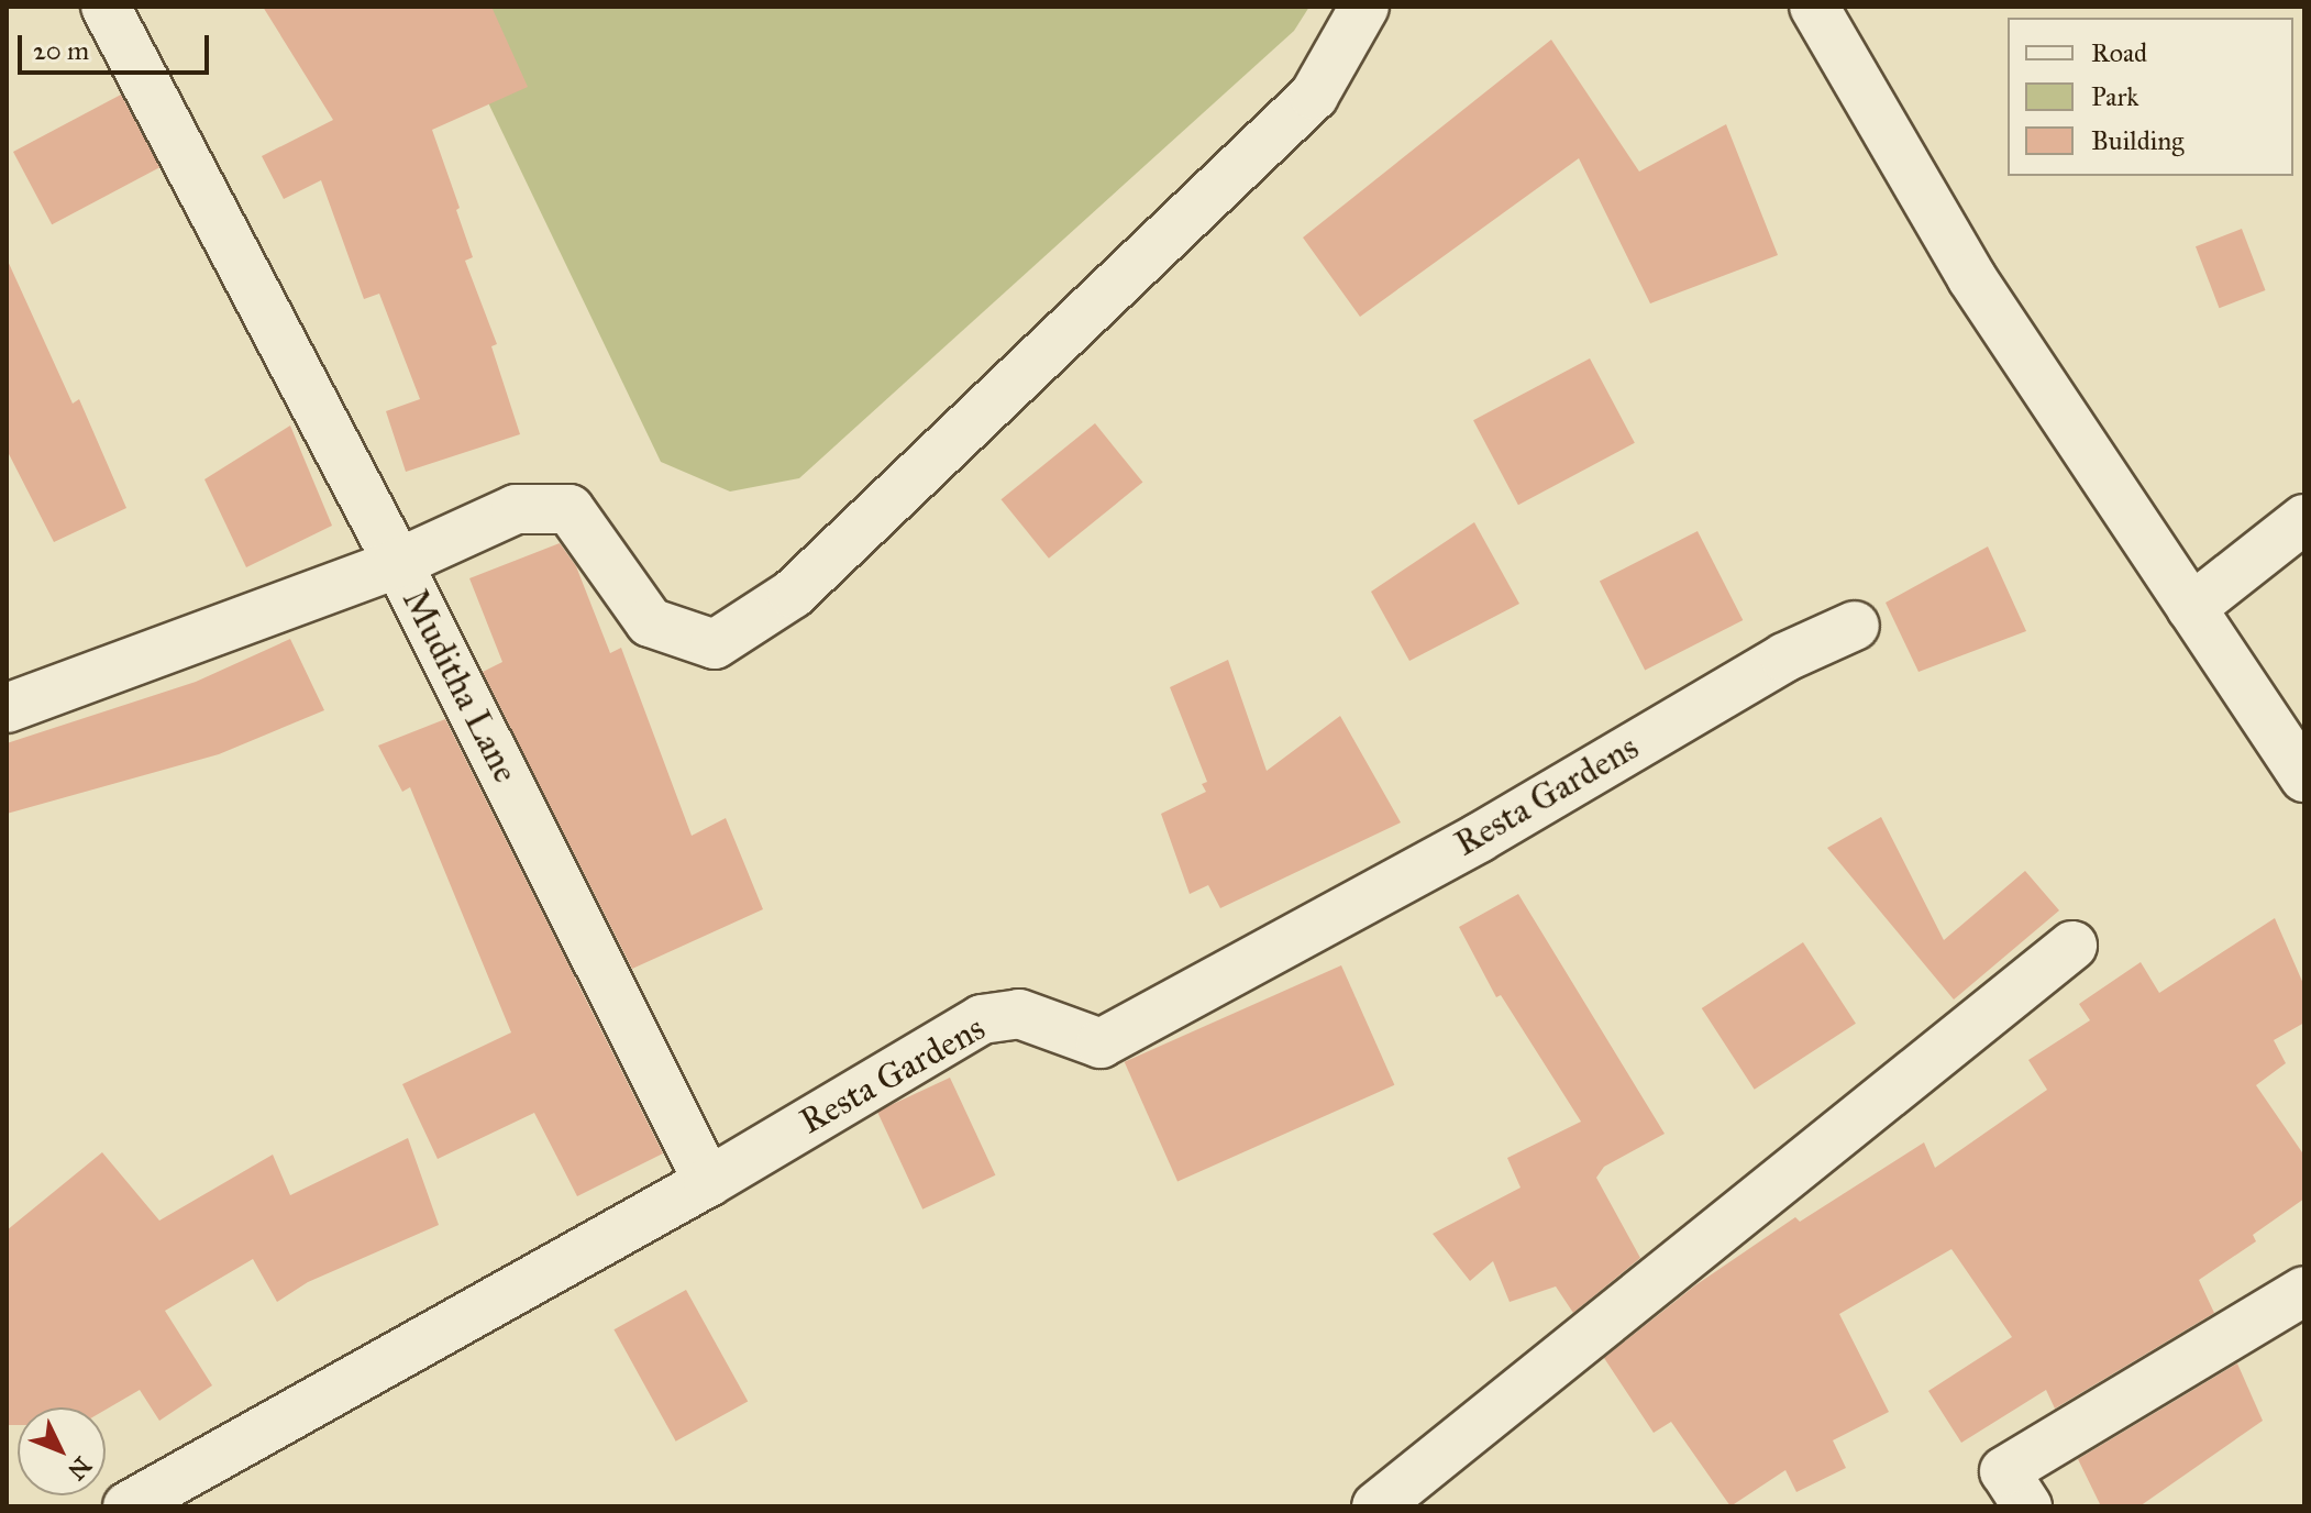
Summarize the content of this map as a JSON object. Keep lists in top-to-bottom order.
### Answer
{
  "streets": {
    "street": ["Muditha Lane", "Resta Gardens"]
  },
  "crossings": [
    ["Muditha Lane", "Resta Gardens"]
  ],
  "legend": ["Road", "Park", "Building"],
  "scale_bar": "20 m",
  "north": "bottom right"
}
